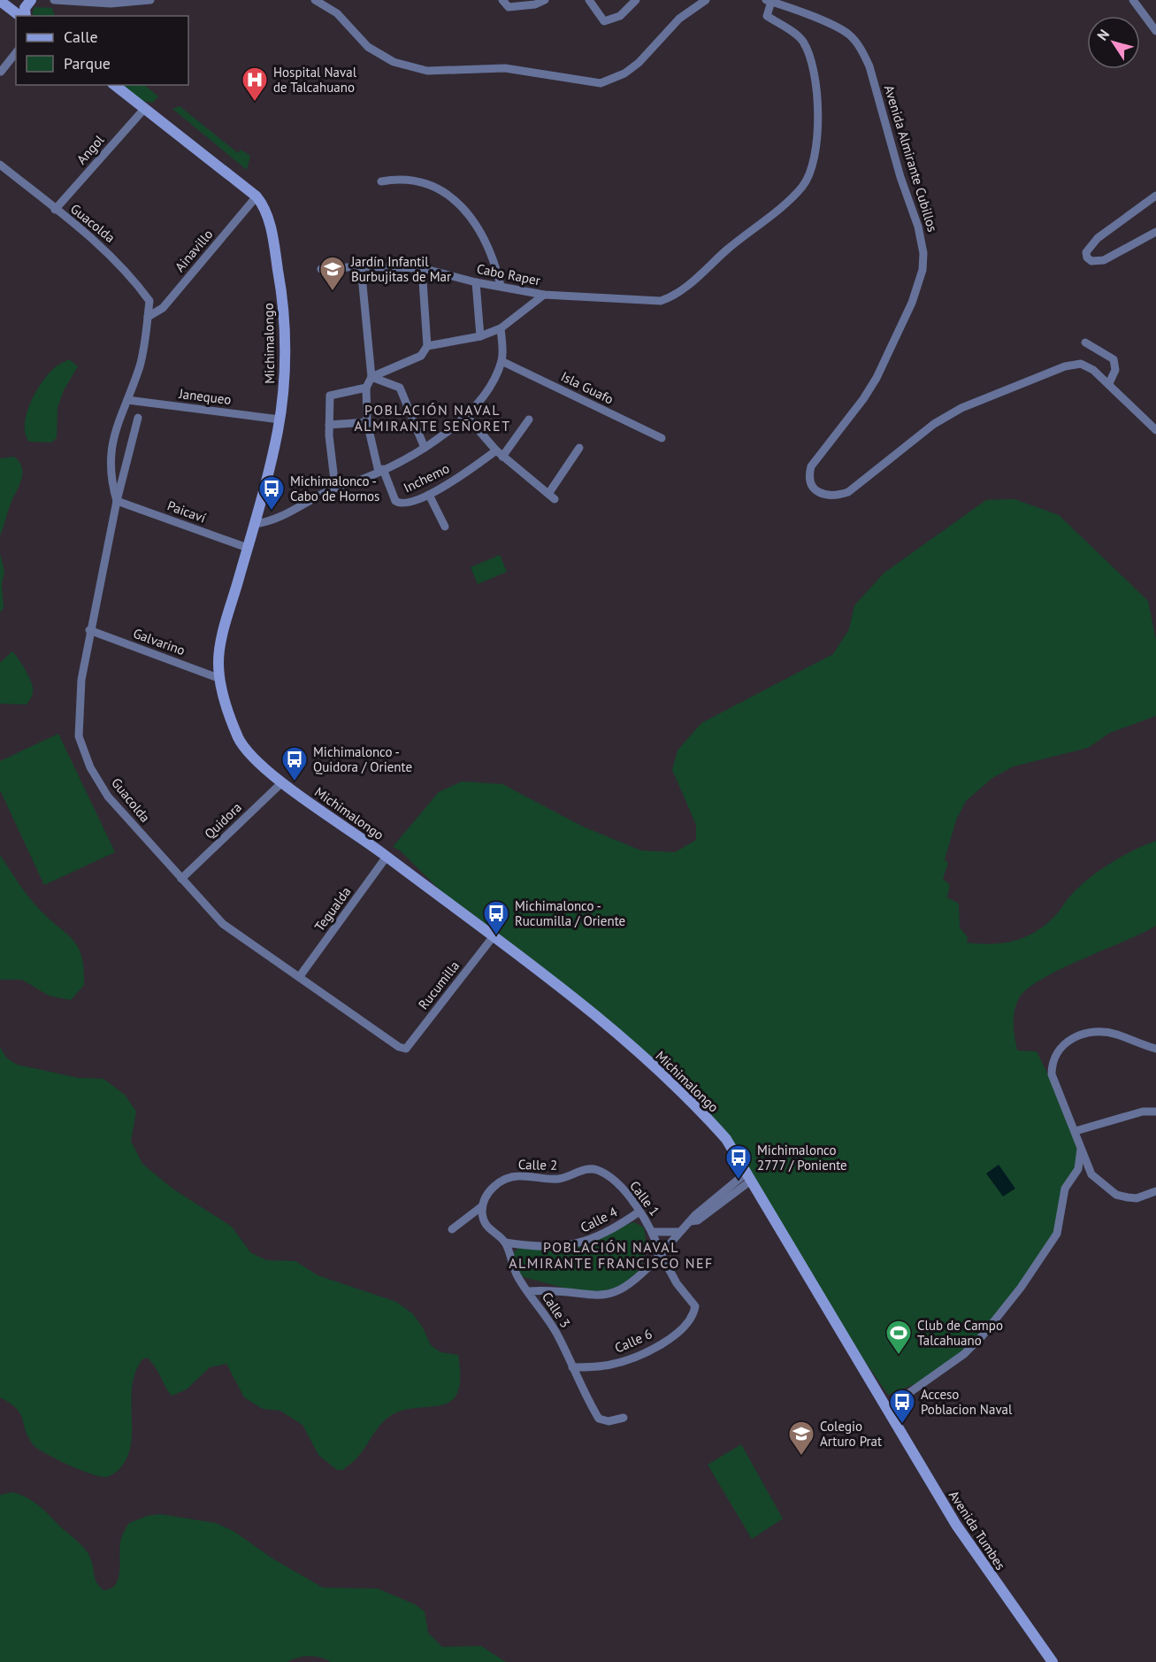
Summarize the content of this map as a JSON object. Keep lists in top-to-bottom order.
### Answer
{
  "streets": {
    "main road": ["Michimalongo", "Avenida Tumbes"],
    "street": [
      "Angol",
      "Avenida Almirante Cubillos",
      "Guacolda",
      "Ainavillo",
      "Cabo Raper",
      "Isla Guafo",
      "Janequeo",
      "Inchemo",
      "Paicaví",
      "Galvarino",
      "Quidora",
      "Tegualda",
      "Rucumilla",
      "Calle 2",
      "Calle 1",
      "Calle 4",
      "Calle 3",
      "Calle 6"
    ]
  },
  "crossings": [
    ["Angol", "Guacolda"],
    ["Angol", "Michimalongo"],
    ["Avenida Almirante Cubillos", "Cabo Raper"],
    ["Guacolda", "Ainavillo"],
    ["Guacolda", "Janequeo"],
    ["Guacolda", "Paicaví"],
    ["Guacolda", "Galvarino"],
    ["Guacolda", "Quidora"],
    ["Guacolda", "Tegualda"],
    ["Guacolda", "Rucumilla"],
    ["Ainavillo", "Michimalongo"],
    ["Michimalongo", "Janequeo"],
    ["Michimalongo", "Paicaví"],
    ["Michimalongo", "Galvarino"],
    ["Michimalongo", "Quidora"],
    ["Michimalongo", "Tegualda"],
    ["Michimalongo", "Rucumilla"],
    ["Michimalongo", "Avenida Tumbes"],
    ["Calle 2", "Calle 1"],
    ["Calle 2", "Calle 3"],
    ["Calle 1", "Calle 4"],
    ["Calle 1", "Calle 6"],
    ["Calle 4", "Calle 3"],
    ["Calle 3", "Calle 6"]
  ],
  "districts": ["POBLACIÓN NAVAL ALMIRANTE SEÑORET", "POBLACIÓN NAVAL ALMIRANTE FRANCISCO NEF"],
  "places": {
    "hospital": ["Hospital Naval de Talcahuano"],
    "school or university": ["Jardín Infantil Burbujitas de Mar", "Colegio Arturo Prat"],
    "bus stop": [
      "Michimalonco - Cabo de Hornos",
      "Michimalonco - Quidora / Oriente",
      "Michimalonco - Rucumilla / Oriente",
      "Michimalonco 2777 / Poniente",
      "Acceso Poblacion Naval"
    ],
    "sports": ["Club de Campo Talcahuano"]
  },
  "legend": ["Calle", "Parque"],
  "north": "top left"
}
